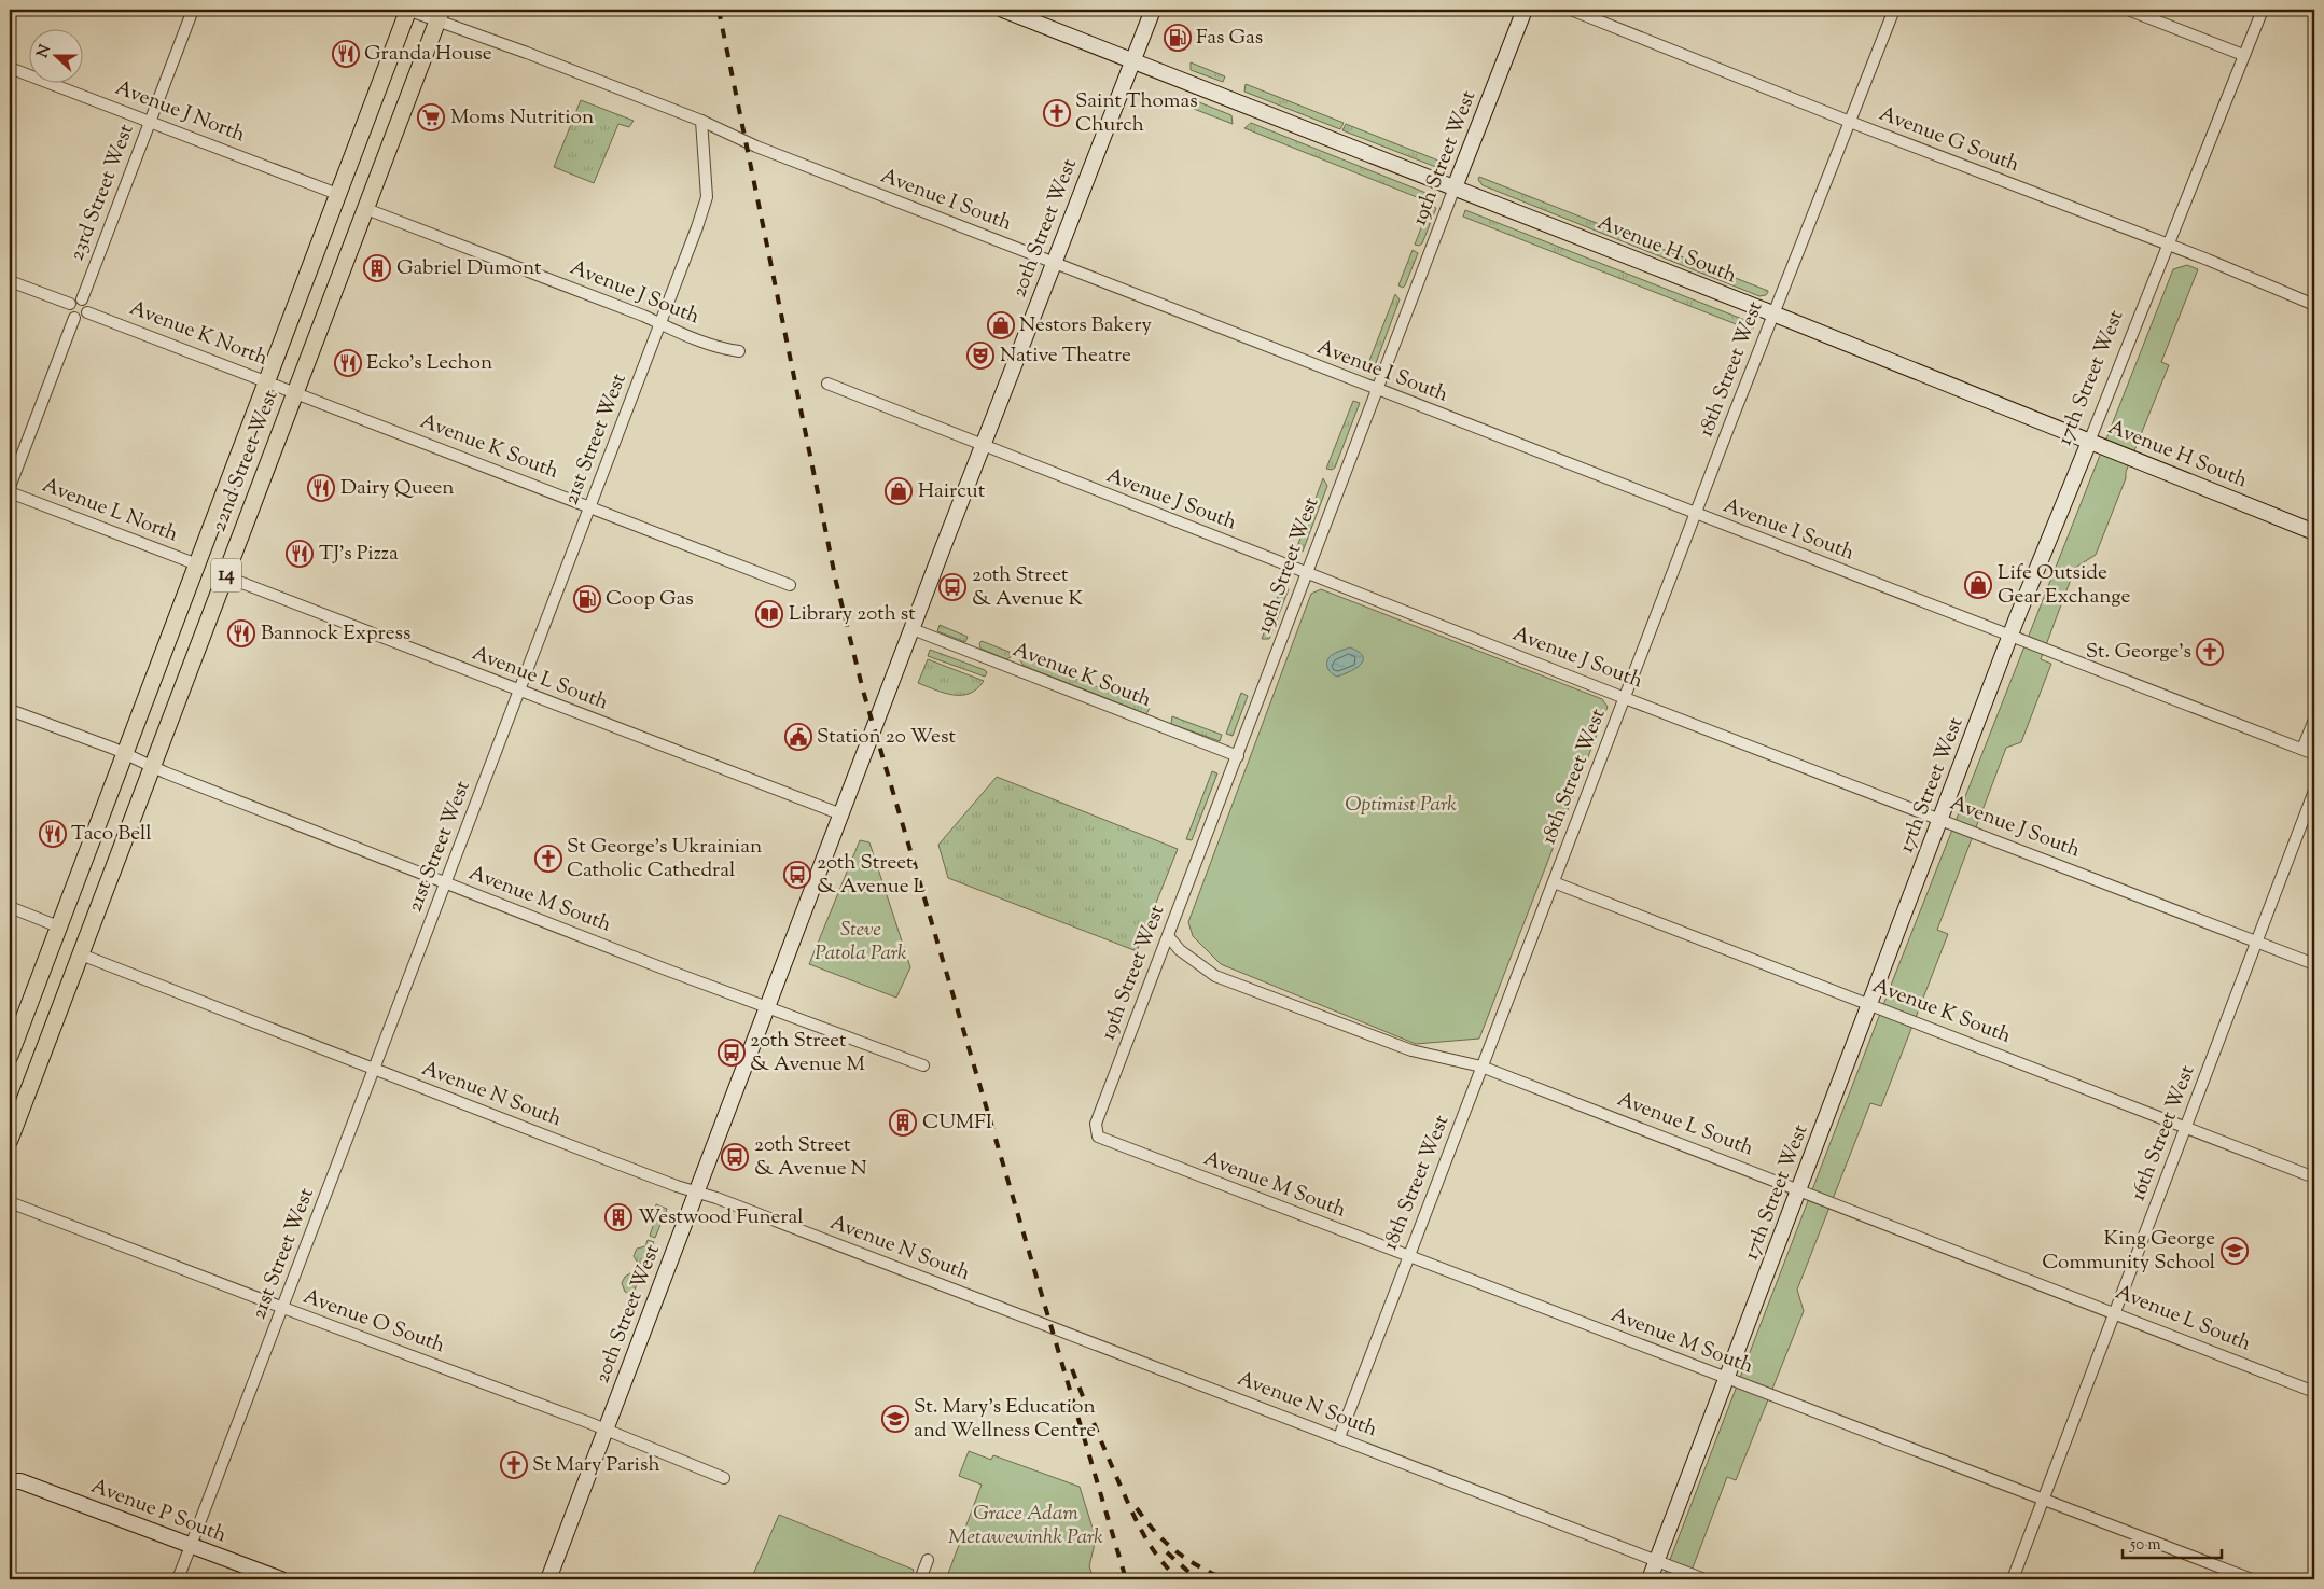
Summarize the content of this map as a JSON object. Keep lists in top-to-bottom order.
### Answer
{
  "streets": {
    "main road": ["22nd Street West", "14"],
    "street": [
      "Avenue J North",
      "Avenue G South",
      "19th Street West",
      "23rd Street West",
      "Avenue I South",
      "20th Street West",
      "Avenue H South",
      "Avenue J South",
      "Avenue K North",
      "18th Street West",
      "17th Street West",
      "21st Street West",
      "Avenue K South",
      "Avenue L North",
      "Avenue L South",
      "Avenue M South",
      "Avenue N South",
      "16th Street West",
      "Avenue O South",
      "Avenue P South"
    ]
  },
  "crossings": [
    ["Avenue J North", "23rd Street West"],
    ["Avenue J North", "22nd Street West"],
    ["Avenue G South", "18th Street West"],
    ["Avenue G South", "17th Street West"],
    ["19th Street West", "Avenue I South"],
    ["19th Street West", "Avenue H South"],
    ["19th Street West", "Avenue J South"],
    ["19th Street West", "Avenue K South"],
    ["19th Street West", "Avenue L South"],
    ["19th Street West", "Avenue M South"],
    ["23rd Street West", "Avenue K North"],
    ["Avenue I South", "20th Street West"],
    ["Avenue I South", "18th Street West"],
    ["Avenue I South", "17th Street West"],
    ["Avenue I South", "21st Street West"],
    ["Avenue I South", "22nd Street West"],
    ["20th Street West", "Avenue H South"],
    ["20th Street West", "Avenue J South"],
    ["20th Street West", "Avenue K South"],
    ["20th Street West", "Avenue L South"],
    ["20th Street West", "Avenue M South"],
    ["20th Street West", "Avenue N South"],
    ["20th Street West", "Avenue O South"],
    ["Avenue H South", "18th Street West"],
    ["Avenue H South", "17th Street West"],
    ["Avenue J South", "18th Street West"],
    ["Avenue J South", "17th Street West"],
    ["Avenue J South", "21st Street West"],
    ["Avenue J South", "22nd Street West"],
    ["Avenue J South", "16th Street West"],
    ["Avenue K North", "Avenue K South"],
    ["Avenue K North", "22nd Street West"],
    ["18th Street West", "Avenue K South"],
    ["18th Street West", "Avenue L South"],
    ["18th Street West", "Avenue M South"],
    ["18th Street West", "Avenue N South"],
    ["17th Street West", "Avenue K South"],
    ["17th Street West", "Avenue L South"],
    ["17th Street West", "Avenue M South"],
    ["17th Street West", "Avenue N South"],
    ["21st Street West", "Avenue K South"],
    ["21st Street West", "Avenue L South"],
    ["21st Street West", "Avenue M South"],
    ["21st Street West", "Avenue N South"],
    ["21st Street West", "Avenue O South"],
    ["21st Street West", "Avenue P South"],
    ["Avenue K South", "22nd Street West"],
    ["Avenue K South", "16th Street West"],
    ["22nd Street West", "Avenue L North"],
    ["22nd Street West", "Avenue L South"],
    ["22nd Street West", "Avenue M South"],
    ["22nd Street West", "Avenue N South"],
    ["Avenue L South", "16th Street West"],
    ["Avenue M South", "16th Street West"]
  ],
  "parks": ["Optimist Park", "Steve Patola Park", "Grace Adam Metawewinhk Park"],
  "places": {
    "fuel station": ["Fas Gas", "Coop Gas"],
    "restaurant": [
      "Granda House",
      "Ecko's Lechon",
      "Dairy Queen",
      "TJ's Pizza",
      "Bannock Express",
      "Taco Bell"
    ],
    "church": [
      "Saint Thomas Church",
      "St. George's",
      "St George's Ukrainian Catholic Cathedral",
      "St Mary Parish"
    ],
    "supermarket": ["Moms Nutrition"],
    "building": ["Gabriel Dumont", "CUMFI", "Westwood Funeral"],
    "shop": ["Nestors Bakery", "Haircut", "Life Outside Gear Exchange"],
    "theatre": ["Native Theatre"],
    "bus stop": [
      "20th Street & Avenue K",
      "20th Street & Avenue L",
      "20th Street & Avenue M",
      "20th Street & Avenue N"
    ],
    "library": ["Library 20th st"],
    "public building": ["Station 20 West"],
    "school or university": ["King George Community School", "St. Mary's Education and Wellness Centre"]
  },
  "scale_bar": "50 m",
  "north": "left"
}
